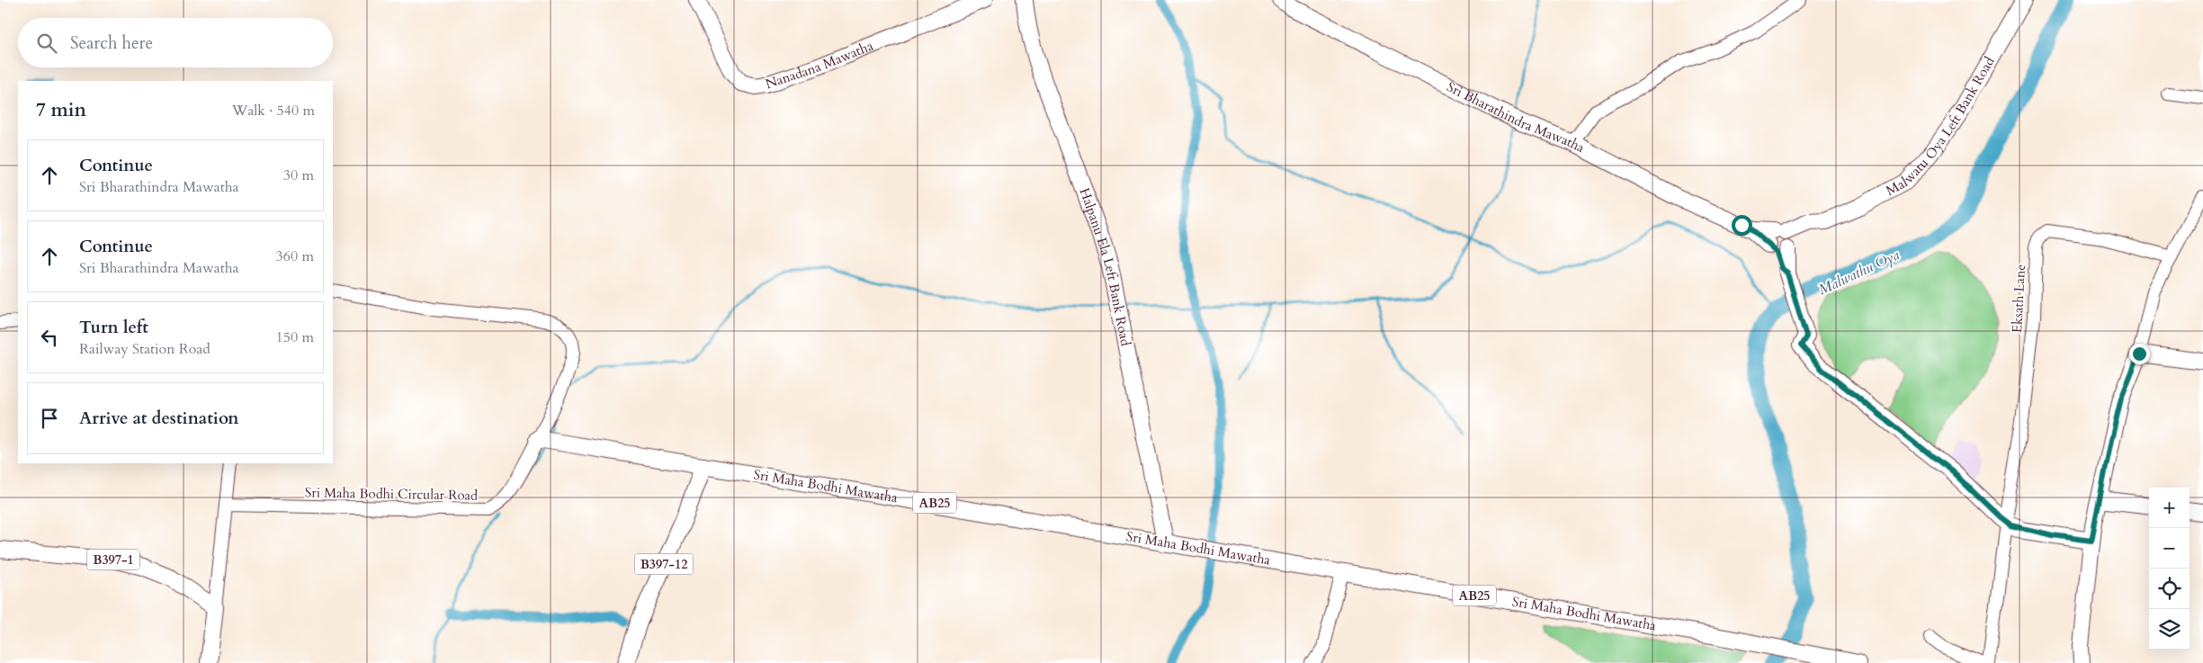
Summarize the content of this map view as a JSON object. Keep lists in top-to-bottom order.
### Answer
{
  "streets": {
    "main road": [
      "Nanadana Mawatha",
      "Sri Bharathindra Mawatha",
      "Malwatu Oya Left Bank Road",
      "Halpanu Ela Left Bank Road",
      "Sri Maha Bodhi Mawatha",
      "AB25",
      "B397-1",
      "B397-12"
    ],
    "street": ["Eksath Lane", "Sri Maha Bodhi Circular Road"]
  },
  "crossings": [
    ["Sri Bharathindra Mawatha", "Malwatu Oya Left Bank Road"],
    ["Halpanu Ela Left Bank Road", "Sri Maha Bodhi Mawatha"],
    ["Sri Maha Bodhi Mawatha", "Sri Maha Bodhi Circular Road"],
    ["Sri Maha Bodhi Mawatha", "B397-12"]
  ],
  "water": ["Malwathu Oya"],
  "page": {
    "search": "Search here",
    "heading": ["7 min", "Walk · 540 m"],
    "list": [
      ["Continue", "Sri Bharathindra Mawatha", "30 m"],
      ["Continue", "Sri Bharathindra Mawatha", "360 m"],
      ["Turn left", "Railway Station Road", "150 m"],
      "Arrive at destination"
    ],
    "map_buttons": ["+", "−"]
  }
}
